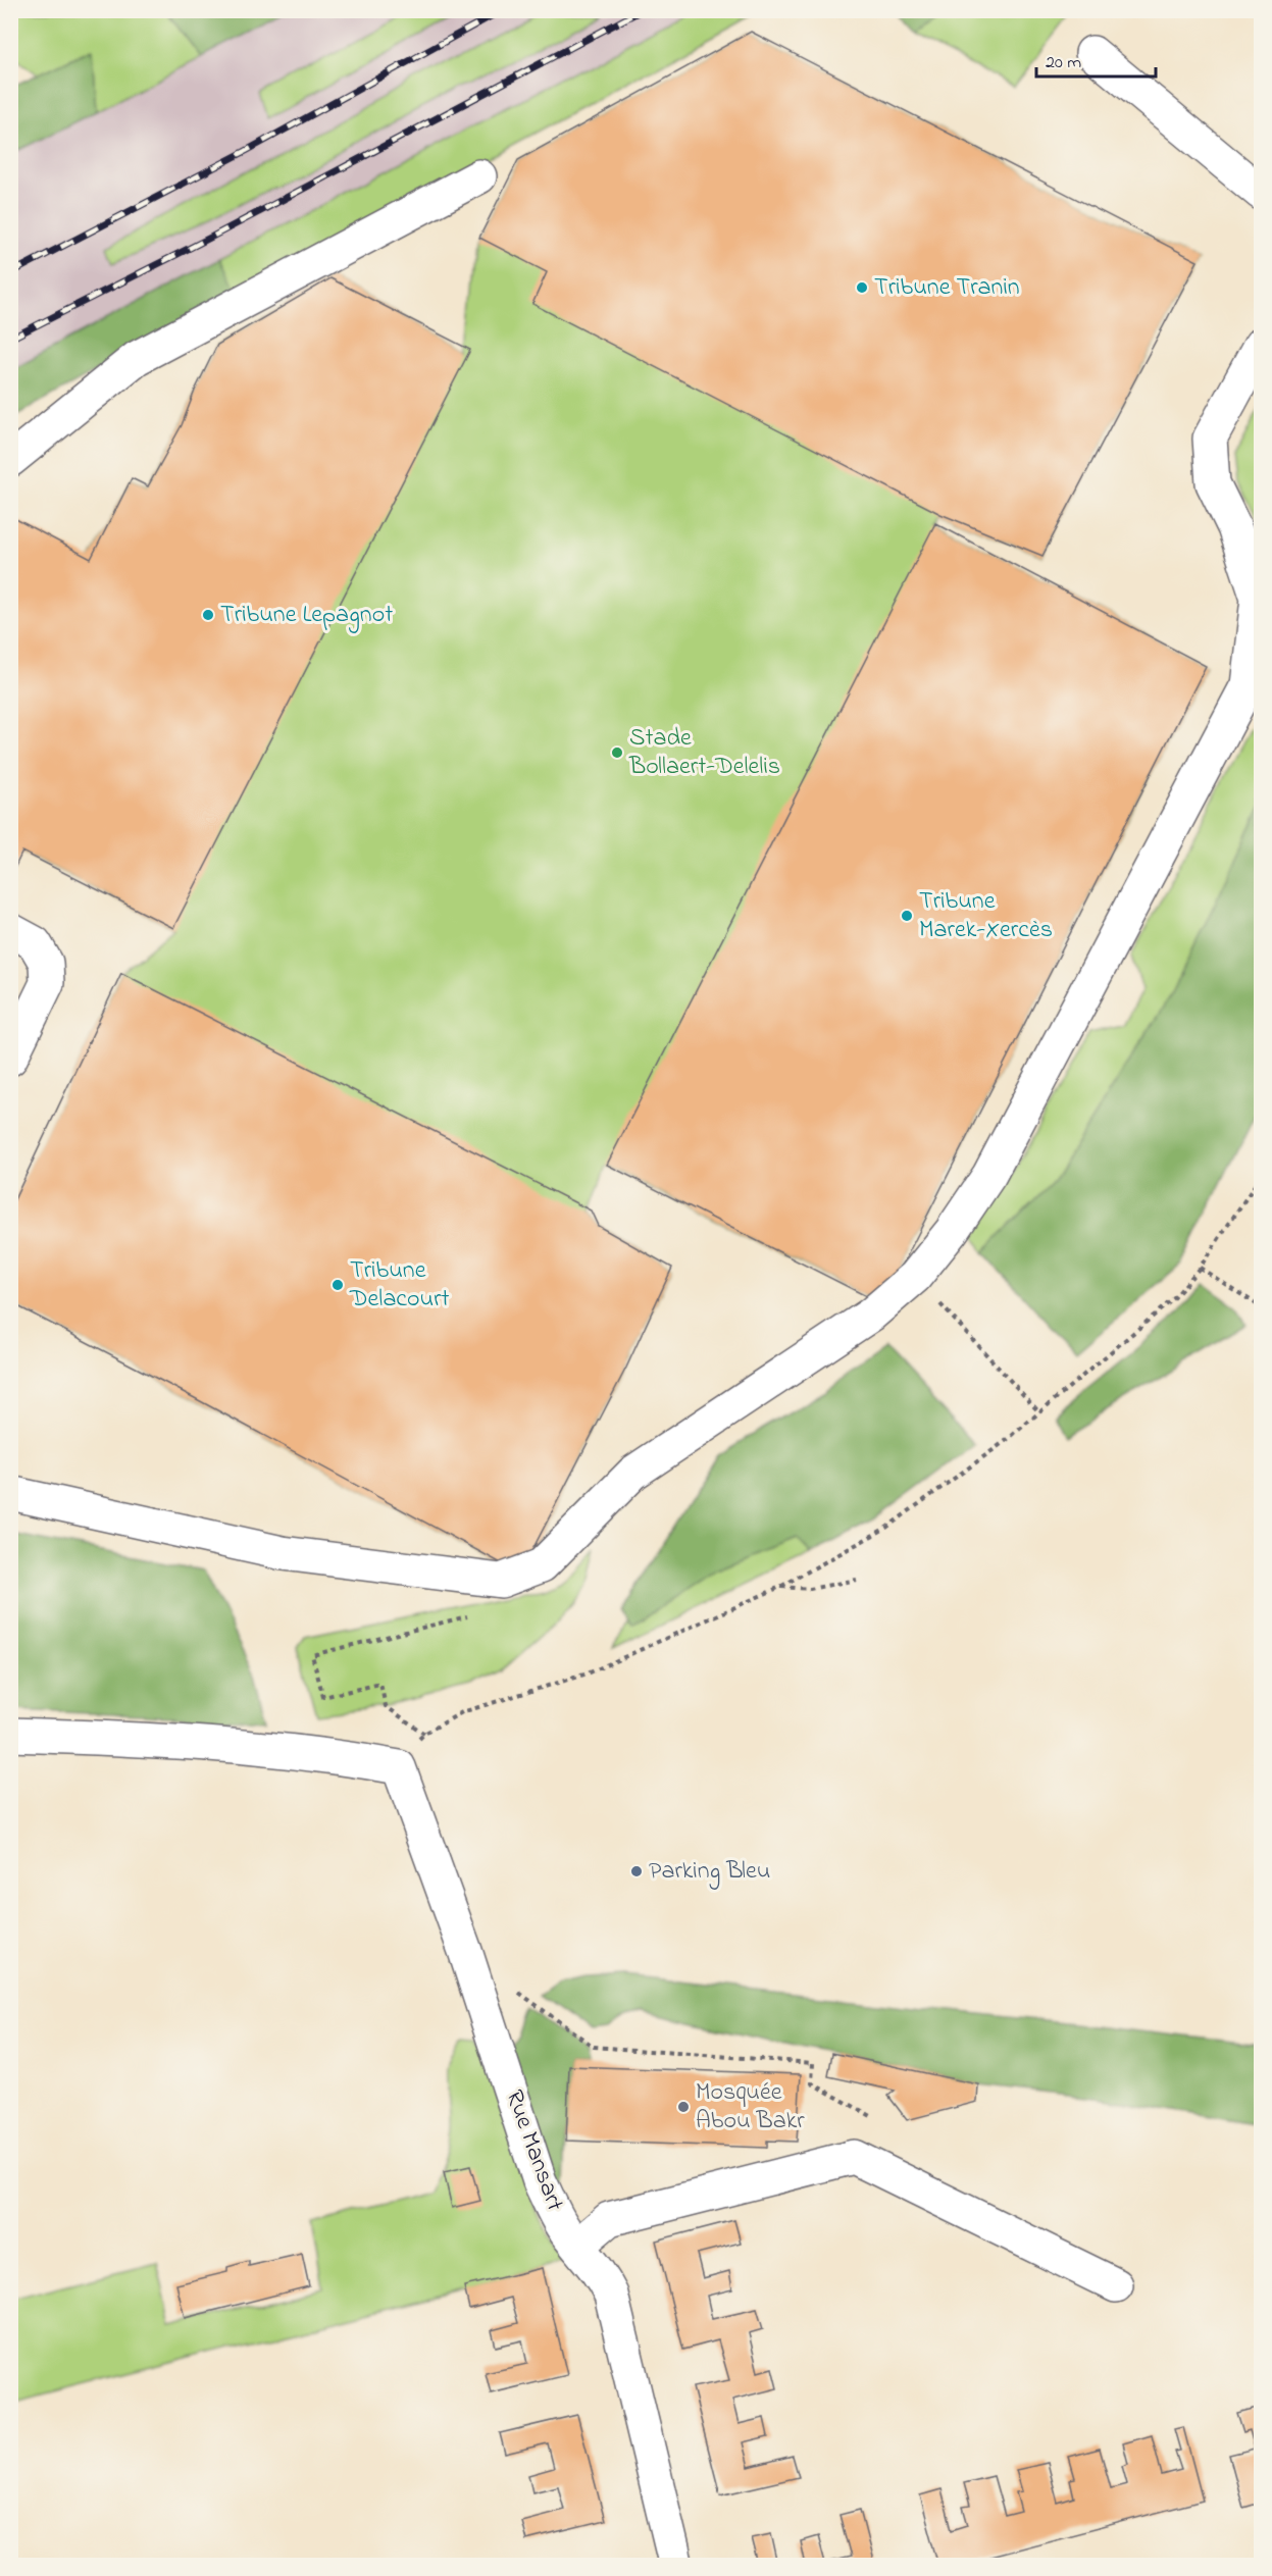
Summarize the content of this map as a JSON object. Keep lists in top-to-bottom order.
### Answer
{
  "streets": {
    "street": ["Rue Mansart"]
  },
  "places": [
    "Tribune Tranin",
    "Tribune Lepagnot",
    "Stade Bollaert-Delelis",
    "Tribune Marek-Xercès",
    "Tribune Delacourt",
    "Parking Bleu",
    "Mosquée Abou Bakr"
  ],
  "scale_bar": "20 m"
}
